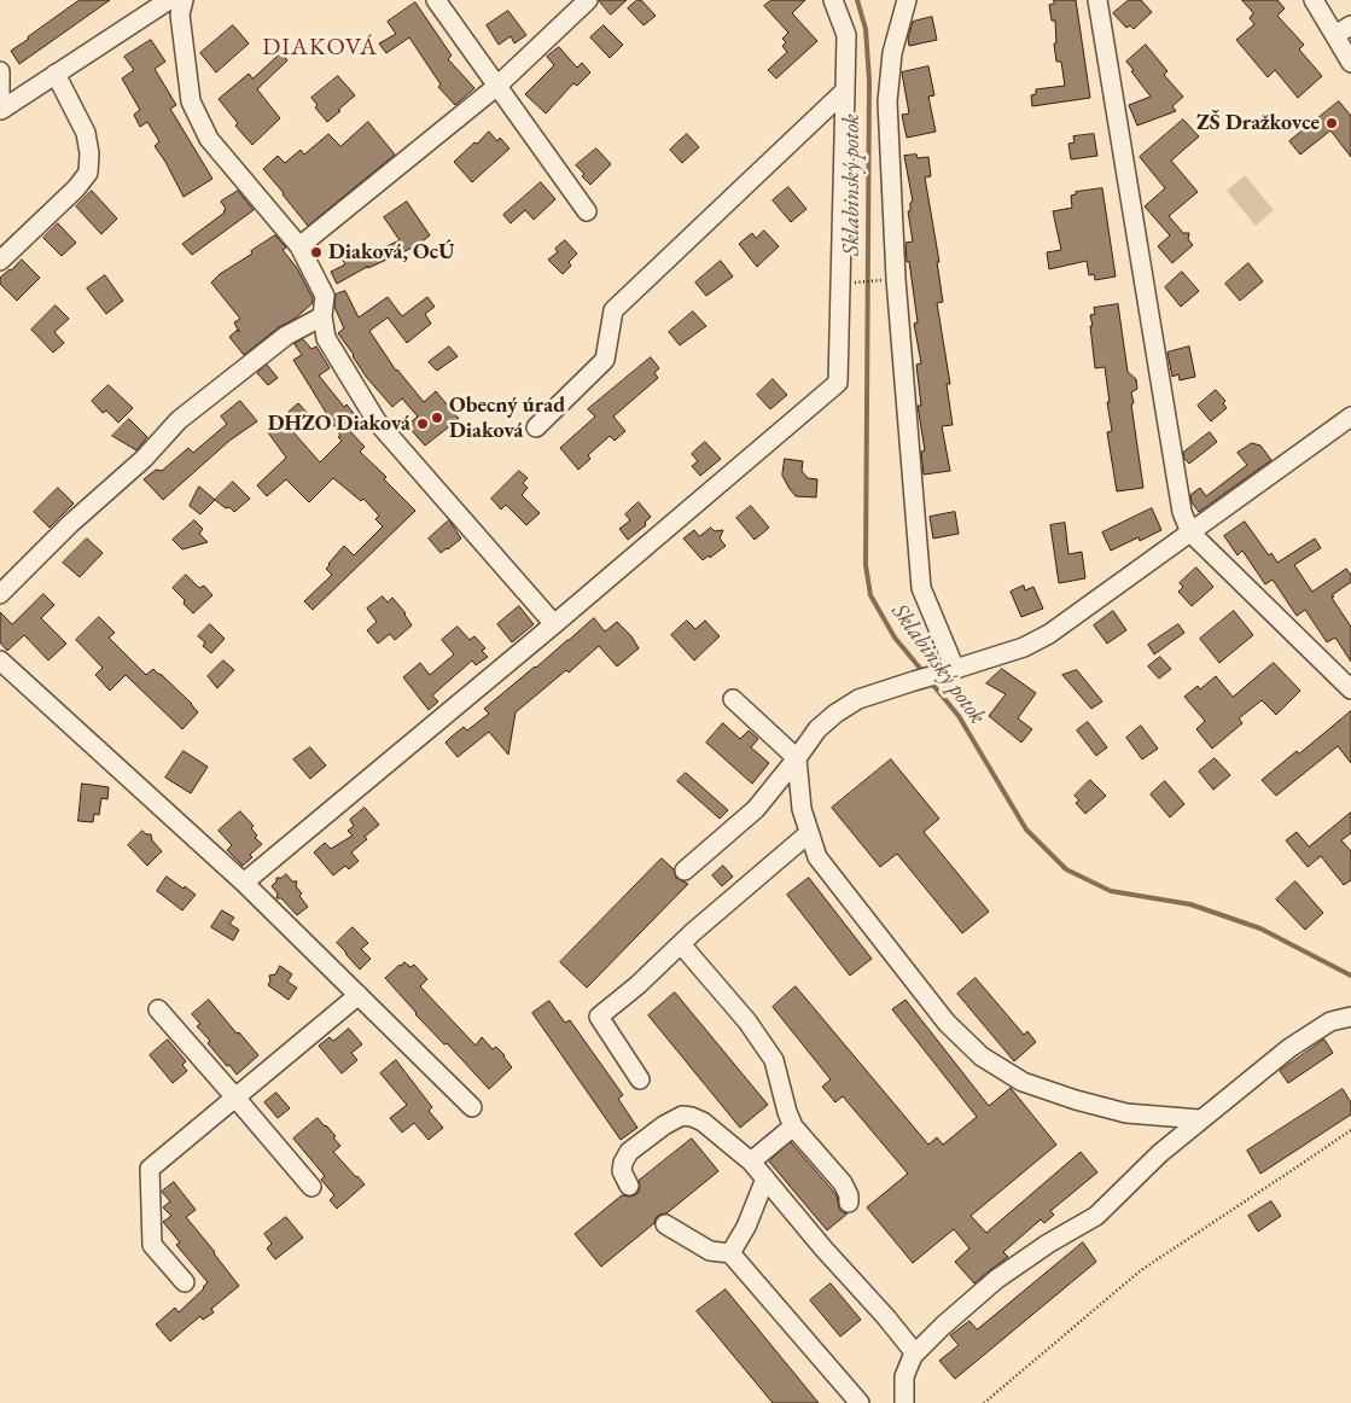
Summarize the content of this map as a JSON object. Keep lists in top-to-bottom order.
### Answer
{
  "districts": ["DIAKOVÁ"],
  "water": ["Sklabinský potok"],
  "places": [
    "ZŠ Dražkovce",
    "Diaková, OcÚ",
    "Obecný úrad Diaková",
    "DHZO Diaková"
  ]
}
